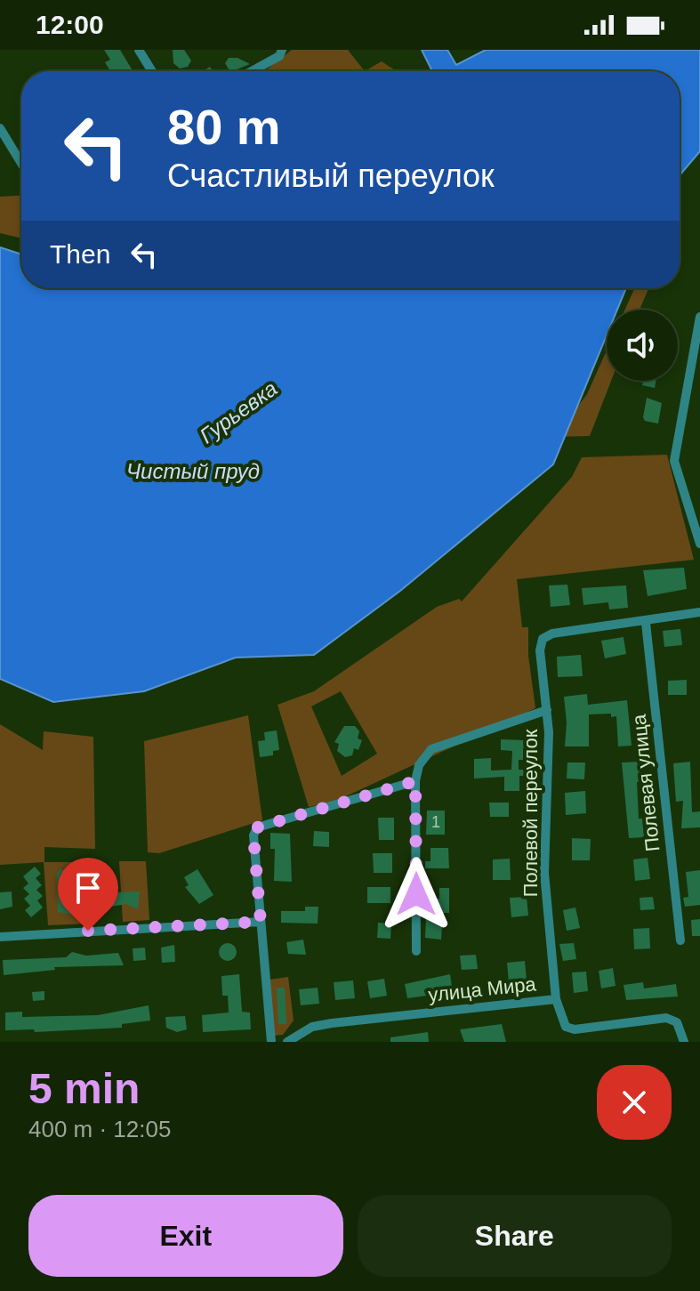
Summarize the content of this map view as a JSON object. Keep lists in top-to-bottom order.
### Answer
{
  "streets": {
    "street": ["Полевая улица", "Полевой переулок", "улица Мира"]
  },
  "crossings": [
    ["Полевая улица", "Полевой переулок"],
    ["Полевой переулок", "улица Мира"]
  ],
  "water": ["Гурьевка", "Чистый пруд"],
  "house_numbers": ["1"],
  "page": {
    "status": "12:00",
    "turn": ["80 m", "Счастливый переулок"],
    "then": "Then",
    "heading": ["5 min", "400 m · 12:05"],
    "buttons": ["Exit", "Share"]
  }
}
